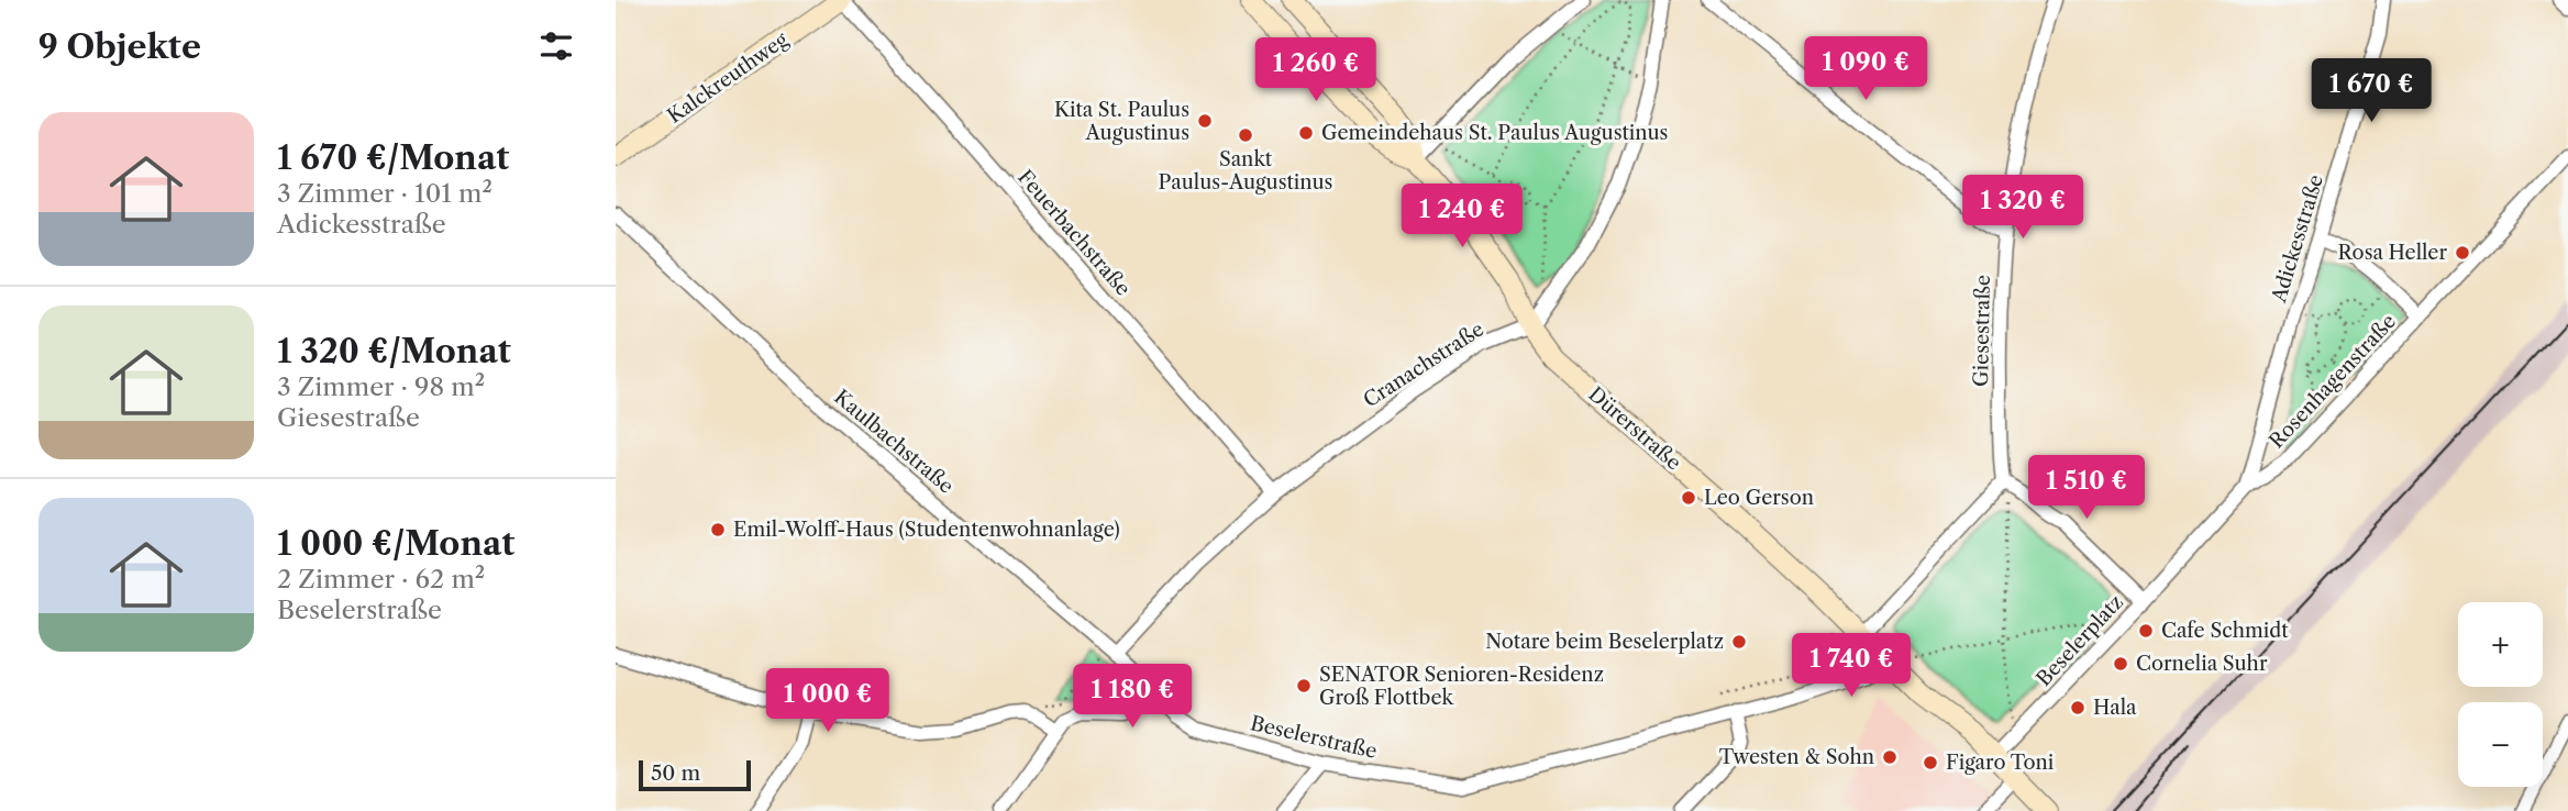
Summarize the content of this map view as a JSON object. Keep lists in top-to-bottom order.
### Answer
{
  "streets": {
    "main road": ["Kalckreuthweg", "Dürerstraße"],
    "street": [
      "Feuerbachstraße",
      "Adickesstraße",
      "Giesestraße",
      "Cranachstraße",
      "Rosenhagenstraße",
      "Kaulbachstraße",
      "Beselerplatz",
      "Beselerstraße"
    ]
  },
  "crossings": [
    ["Kalckreuthweg", "Feuerbachstraße"],
    ["Feuerbachstraße", "Cranachstraße"],
    ["Adickesstraße", "Rosenhagenstraße"],
    ["Giesestraße", "Beselerplatz"],
    ["Cranachstraße", "Dürerstraße"],
    ["Cranachstraße", "Kaulbachstraße"],
    ["Rosenhagenstraße", "Beselerplatz"],
    ["Dürerstraße", "Beselerplatz"],
    ["Dürerstraße", "Beselerstraße"],
    ["Kaulbachstraße", "Beselerstraße"]
  ],
  "places": [
    "Kita St. Paulus Augustinus",
    "Gemeindehaus St. Paulus Augustinus",
    "Sankt Paulus-Augustinus",
    "Rosa Heller",
    "Leo Gerson",
    "Emil-Wolff-Haus (Studentenwohnanlage)",
    "Cafe Schmidt",
    "Notare beim Beselerplatz",
    "Cornelia Suhr",
    "SENATOR Senioren-Residenz Groß Flottbek",
    "Hala",
    "Twesten & Sohn",
    "Figaro Toni"
  ],
  "scale_bar": "50 m",
  "page": {
    "heading": "9 Objekte",
    "price": [
      "1 090 €",
      "1 260 €",
      "1 670 €",
      "1 320 €",
      "1 240 €",
      "1 510 €",
      "1 740 €",
      "1 180 €",
      "1 000 €"
    ],
    "list": [
      {
        "name": "1 670 €/Monat",
        "note": "3 Zimmer · 101 m² · Adickesstraße"
      },
      {
        "name": "1 320 €/Monat",
        "note": "3 Zimmer · 98 m² · Giesestraße"
      },
      {
        "name": "1 000 €/Monat",
        "note": "2 Zimmer · 62 m² · Beselerstraße"
      }
    ],
    "map_buttons": ["+", "−"],
    "scale": "50 m"
  }
}
